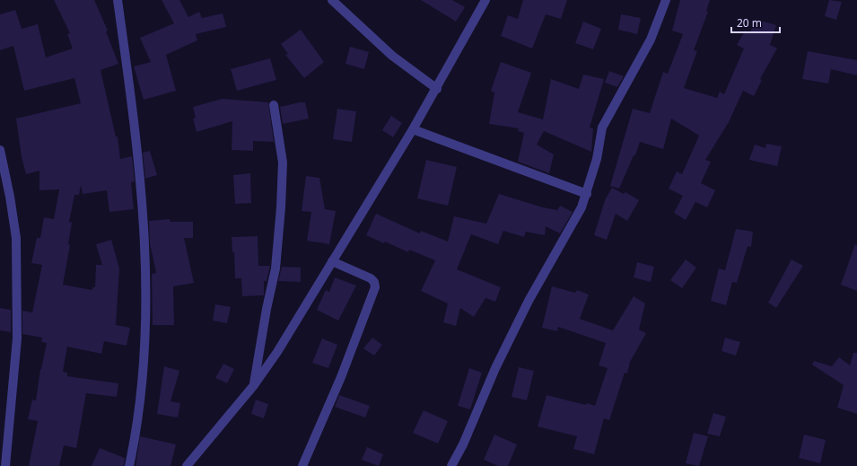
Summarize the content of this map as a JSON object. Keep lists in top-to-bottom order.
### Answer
{
  "scale_bar": "20 m"
}
